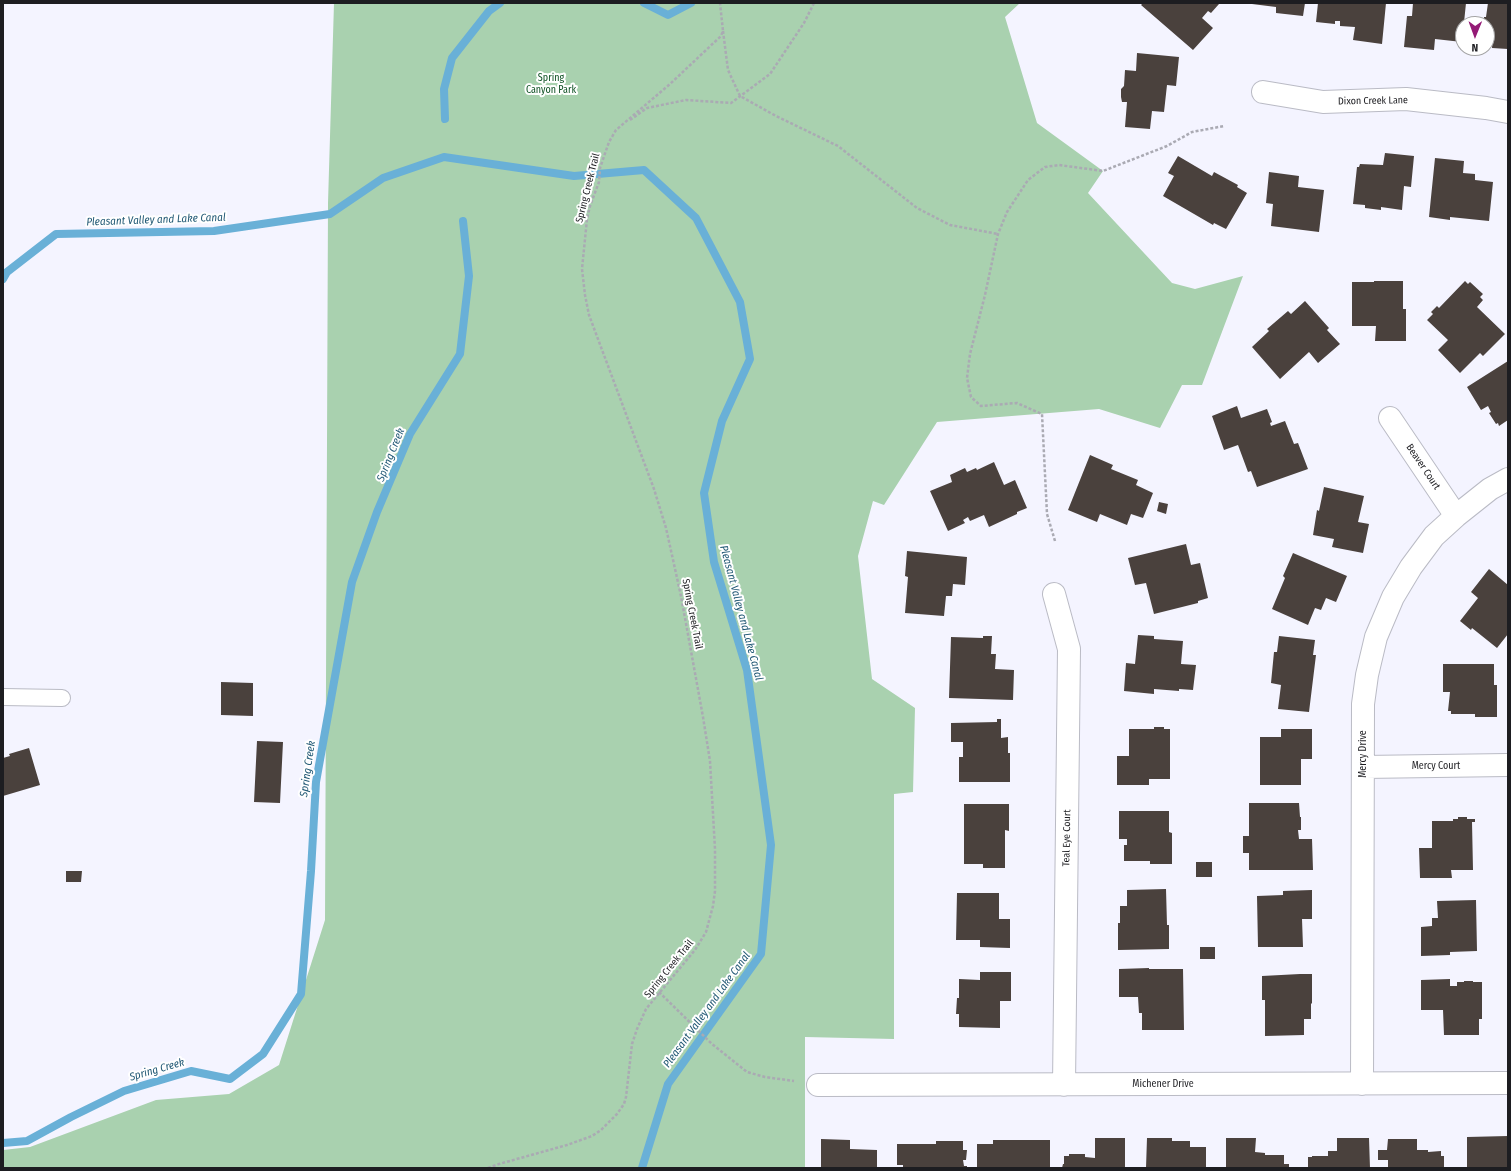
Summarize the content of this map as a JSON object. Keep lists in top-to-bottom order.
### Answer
{
  "streets": {
    "street": [
      "Dixon Creek Lane",
      "Beaver Court",
      "Mercy Drive",
      "Mercy Court",
      "Teal Eye Court",
      "Michener Drive"
    ],
    "path": ["Spring Creek Trail"]
  },
  "crossings": [
    ["Beaver Court", "Mercy Drive"],
    ["Mercy Drive", "Mercy Court"],
    ["Mercy Drive", "Michener Drive"],
    ["Teal Eye Court", "Michener Drive"]
  ],
  "water": ["Pleasant Valley and Lake Canal", "Spring Creek"],
  "parks": ["Spring Canyon Park"],
  "north": "bottom"
}
